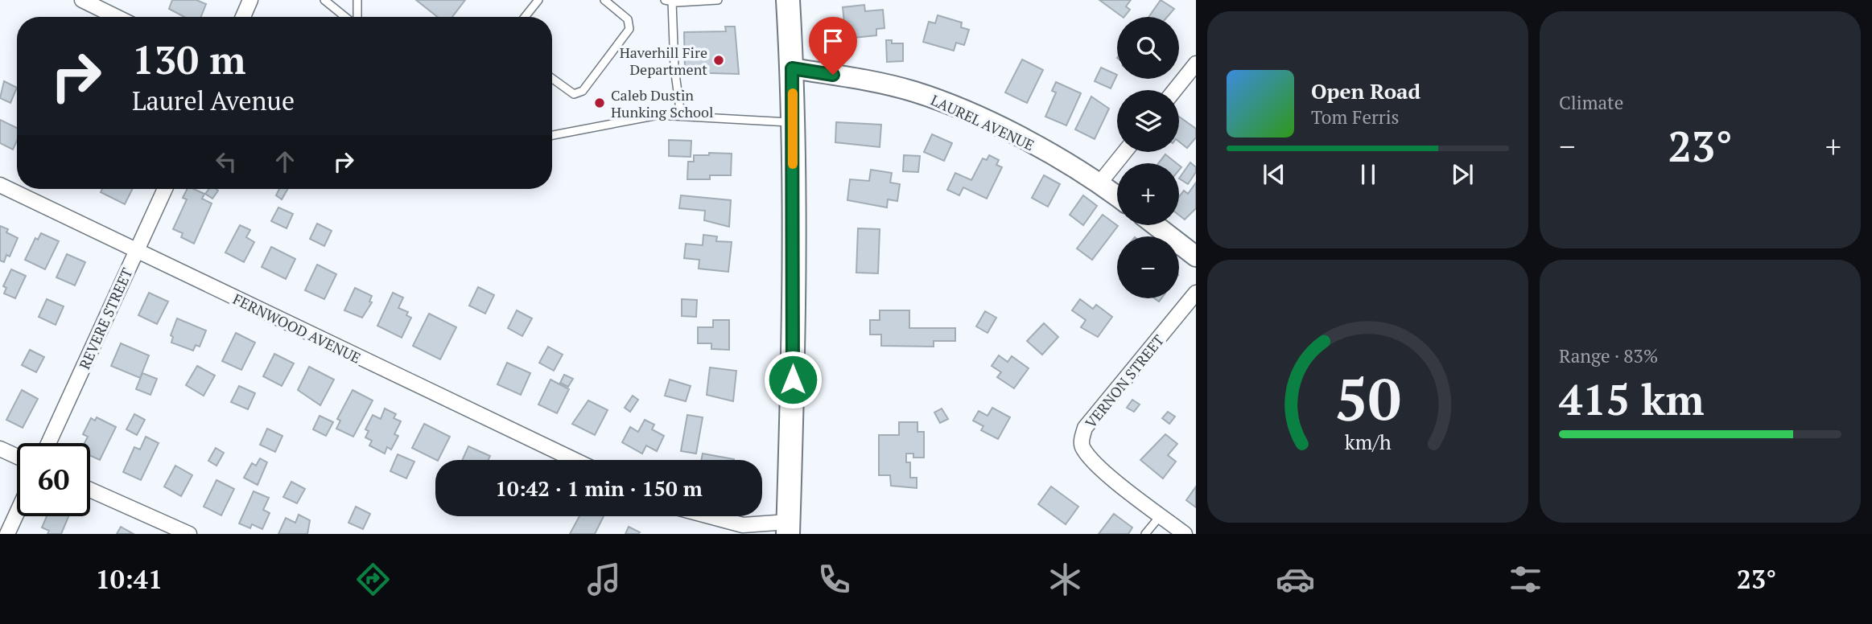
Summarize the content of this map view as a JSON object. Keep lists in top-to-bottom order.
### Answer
{
  "streets": {
    "main road": ["LAUREL AVENUE"],
    "street": ["REVERE STREET", "FERNWOOD AVENUE", "VERNON STREET"]
  },
  "crossings": [
    ["REVERE STREET", "FERNWOOD AVENUE"]
  ],
  "places": ["Haverhill Fire Department", "Caleb Dustin Hunking School"],
  "page": {
    "tile": [
      "Climate",
      ["Range · 83%", "415 km"]
    ],
    "map_buttons": ["+", "−"],
    "turn": ["130 m", "Laurel Avenue"],
    "song": ["Open Road", "Tom Ferris"],
    "heat": ["−", "23°", "+"],
    "limit": "60",
    "trip": "10:42 · 1 min · 150 m",
    "tabs": ["10:41", "23°"],
    "gauge": ["50", "km/h"]
  }
}
